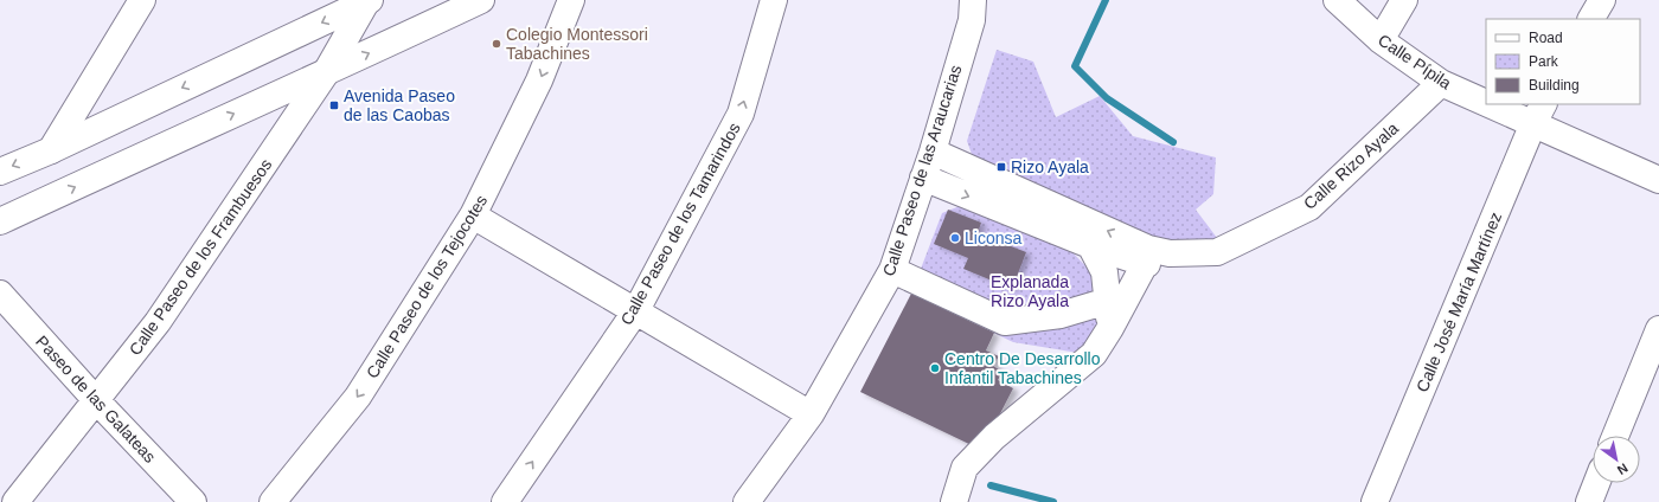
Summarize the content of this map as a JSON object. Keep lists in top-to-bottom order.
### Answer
{
  "streets": {
    "street": [
      "Calle Pípila",
      "Calle Rizo Ayala",
      "Calle Paseo de las Araucarias",
      "Calle Paseo de los Tamarindos",
      "Calle Paseo de los Frambuesos",
      "Calle Paseo de los Tejocotes",
      "Calle José María Martínez",
      "Paseo de las Galateas"
    ]
  },
  "crossings": [
    ["Calle Pípila", "Calle Rizo Ayala"],
    ["Calle Pípila", "Calle José María Martínez"],
    ["Calle Rizo Ayala", "Calle Paseo de las Araucarias"],
    ["Calle Paseo de los Frambuesos", "Paseo de las Galateas"]
  ],
  "one_way": ["Calle Paseo de los Tamarindos", "Calle Paseo de los Tejocotes"],
  "parks": ["Explanada Rizo Ayala"],
  "places": {
    "other": ["Colegio Montessori Tabachines", "Liconsa", "Centro De Desarrollo Infantil Tabachines"],
    "transit": ["Avenida Paseo de las Caobas", "Rizo Ayala"]
  },
  "legend": ["Road", "Park", "Building"],
  "north": "bottom right"
}
